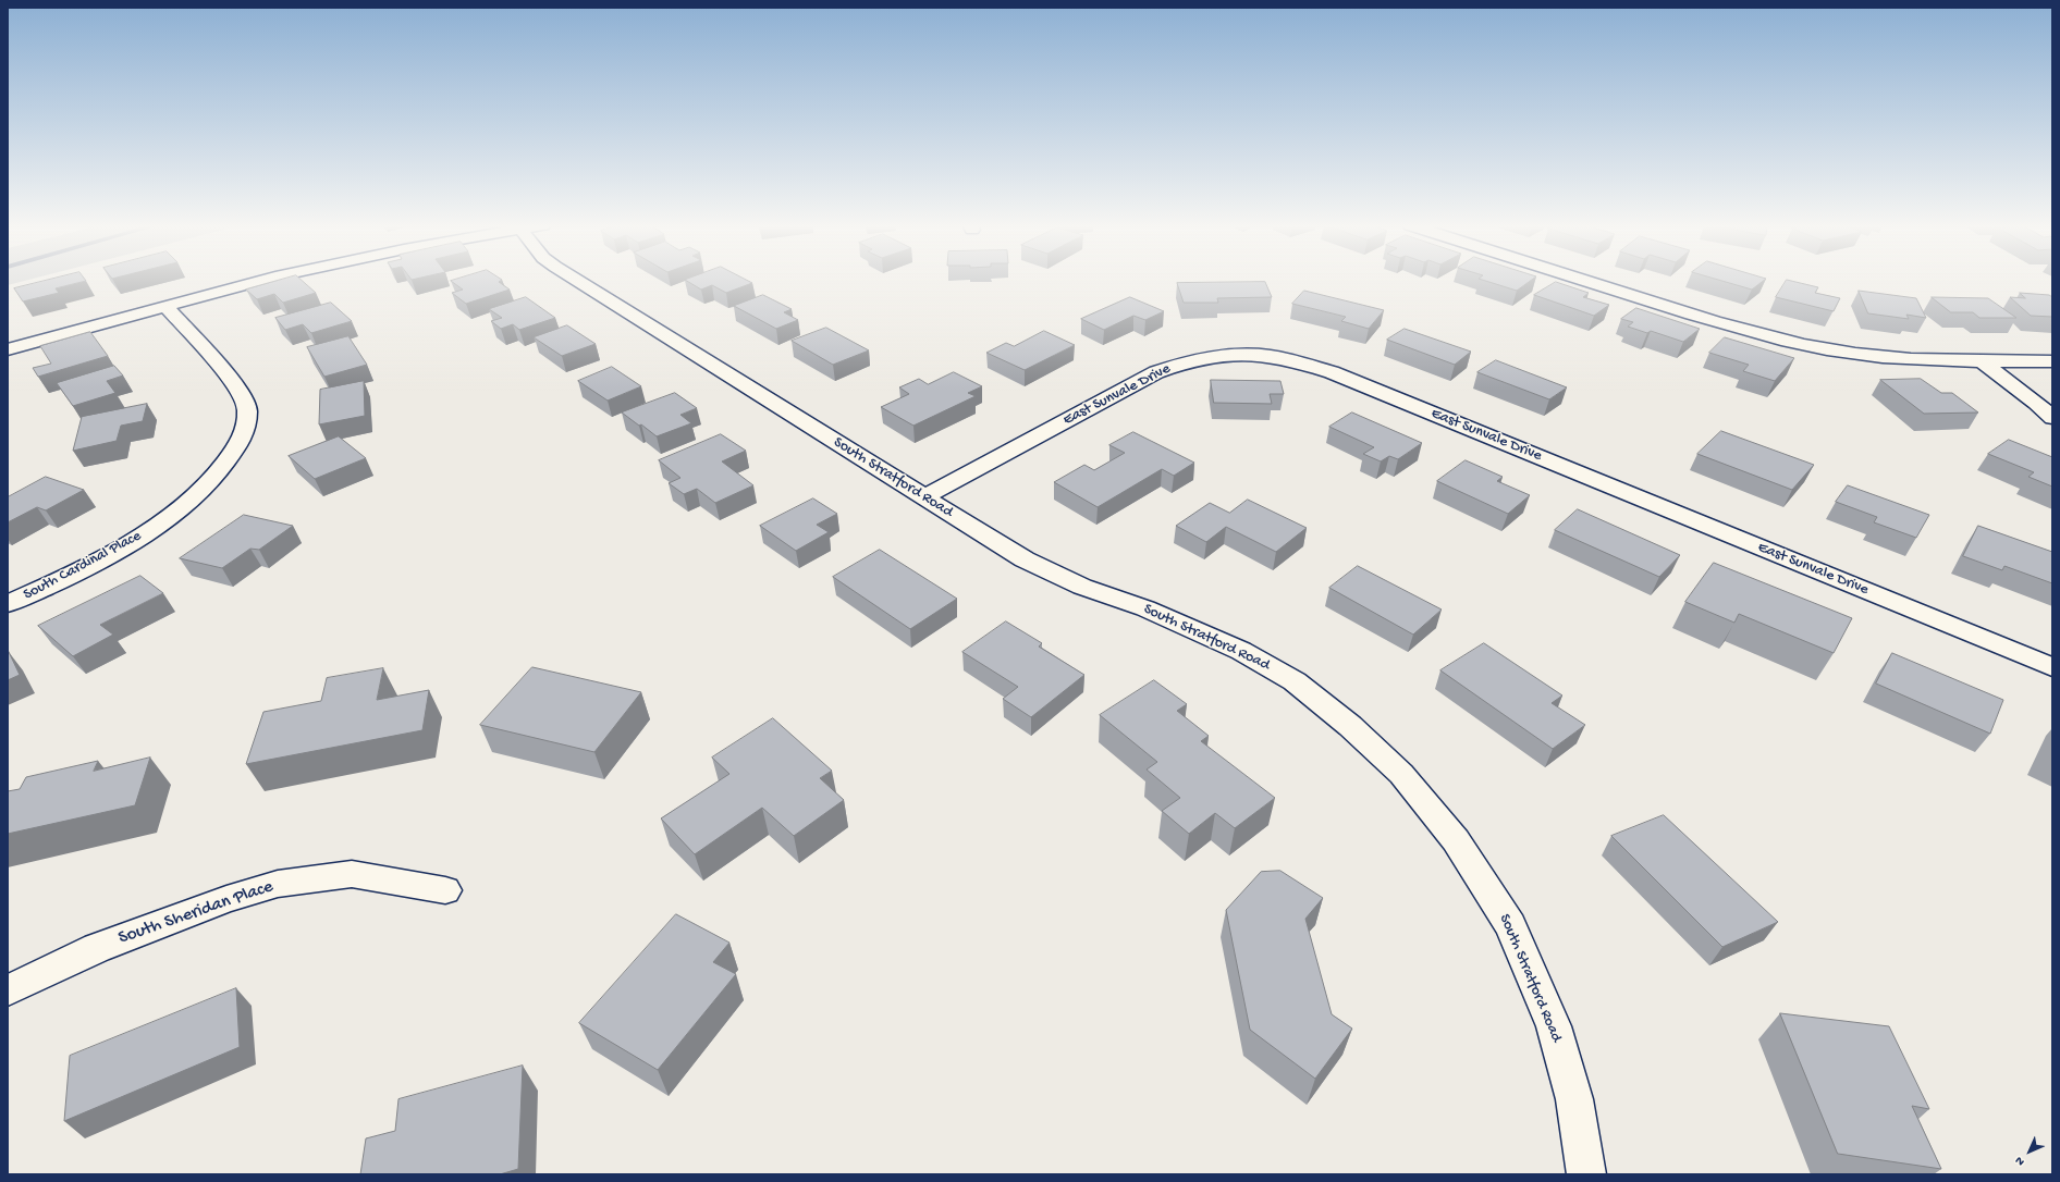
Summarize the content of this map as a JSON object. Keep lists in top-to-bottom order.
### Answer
{
  "streets": {
    "street": [
      "East Sunvale Drive",
      "South Stratford Road",
      "South Cardinal Place",
      "South Sheridan Place"
    ]
  },
  "crossings": [
    ["East Sunvale Drive", "South Stratford Road"]
  ],
  "north": "bottom left"
}
